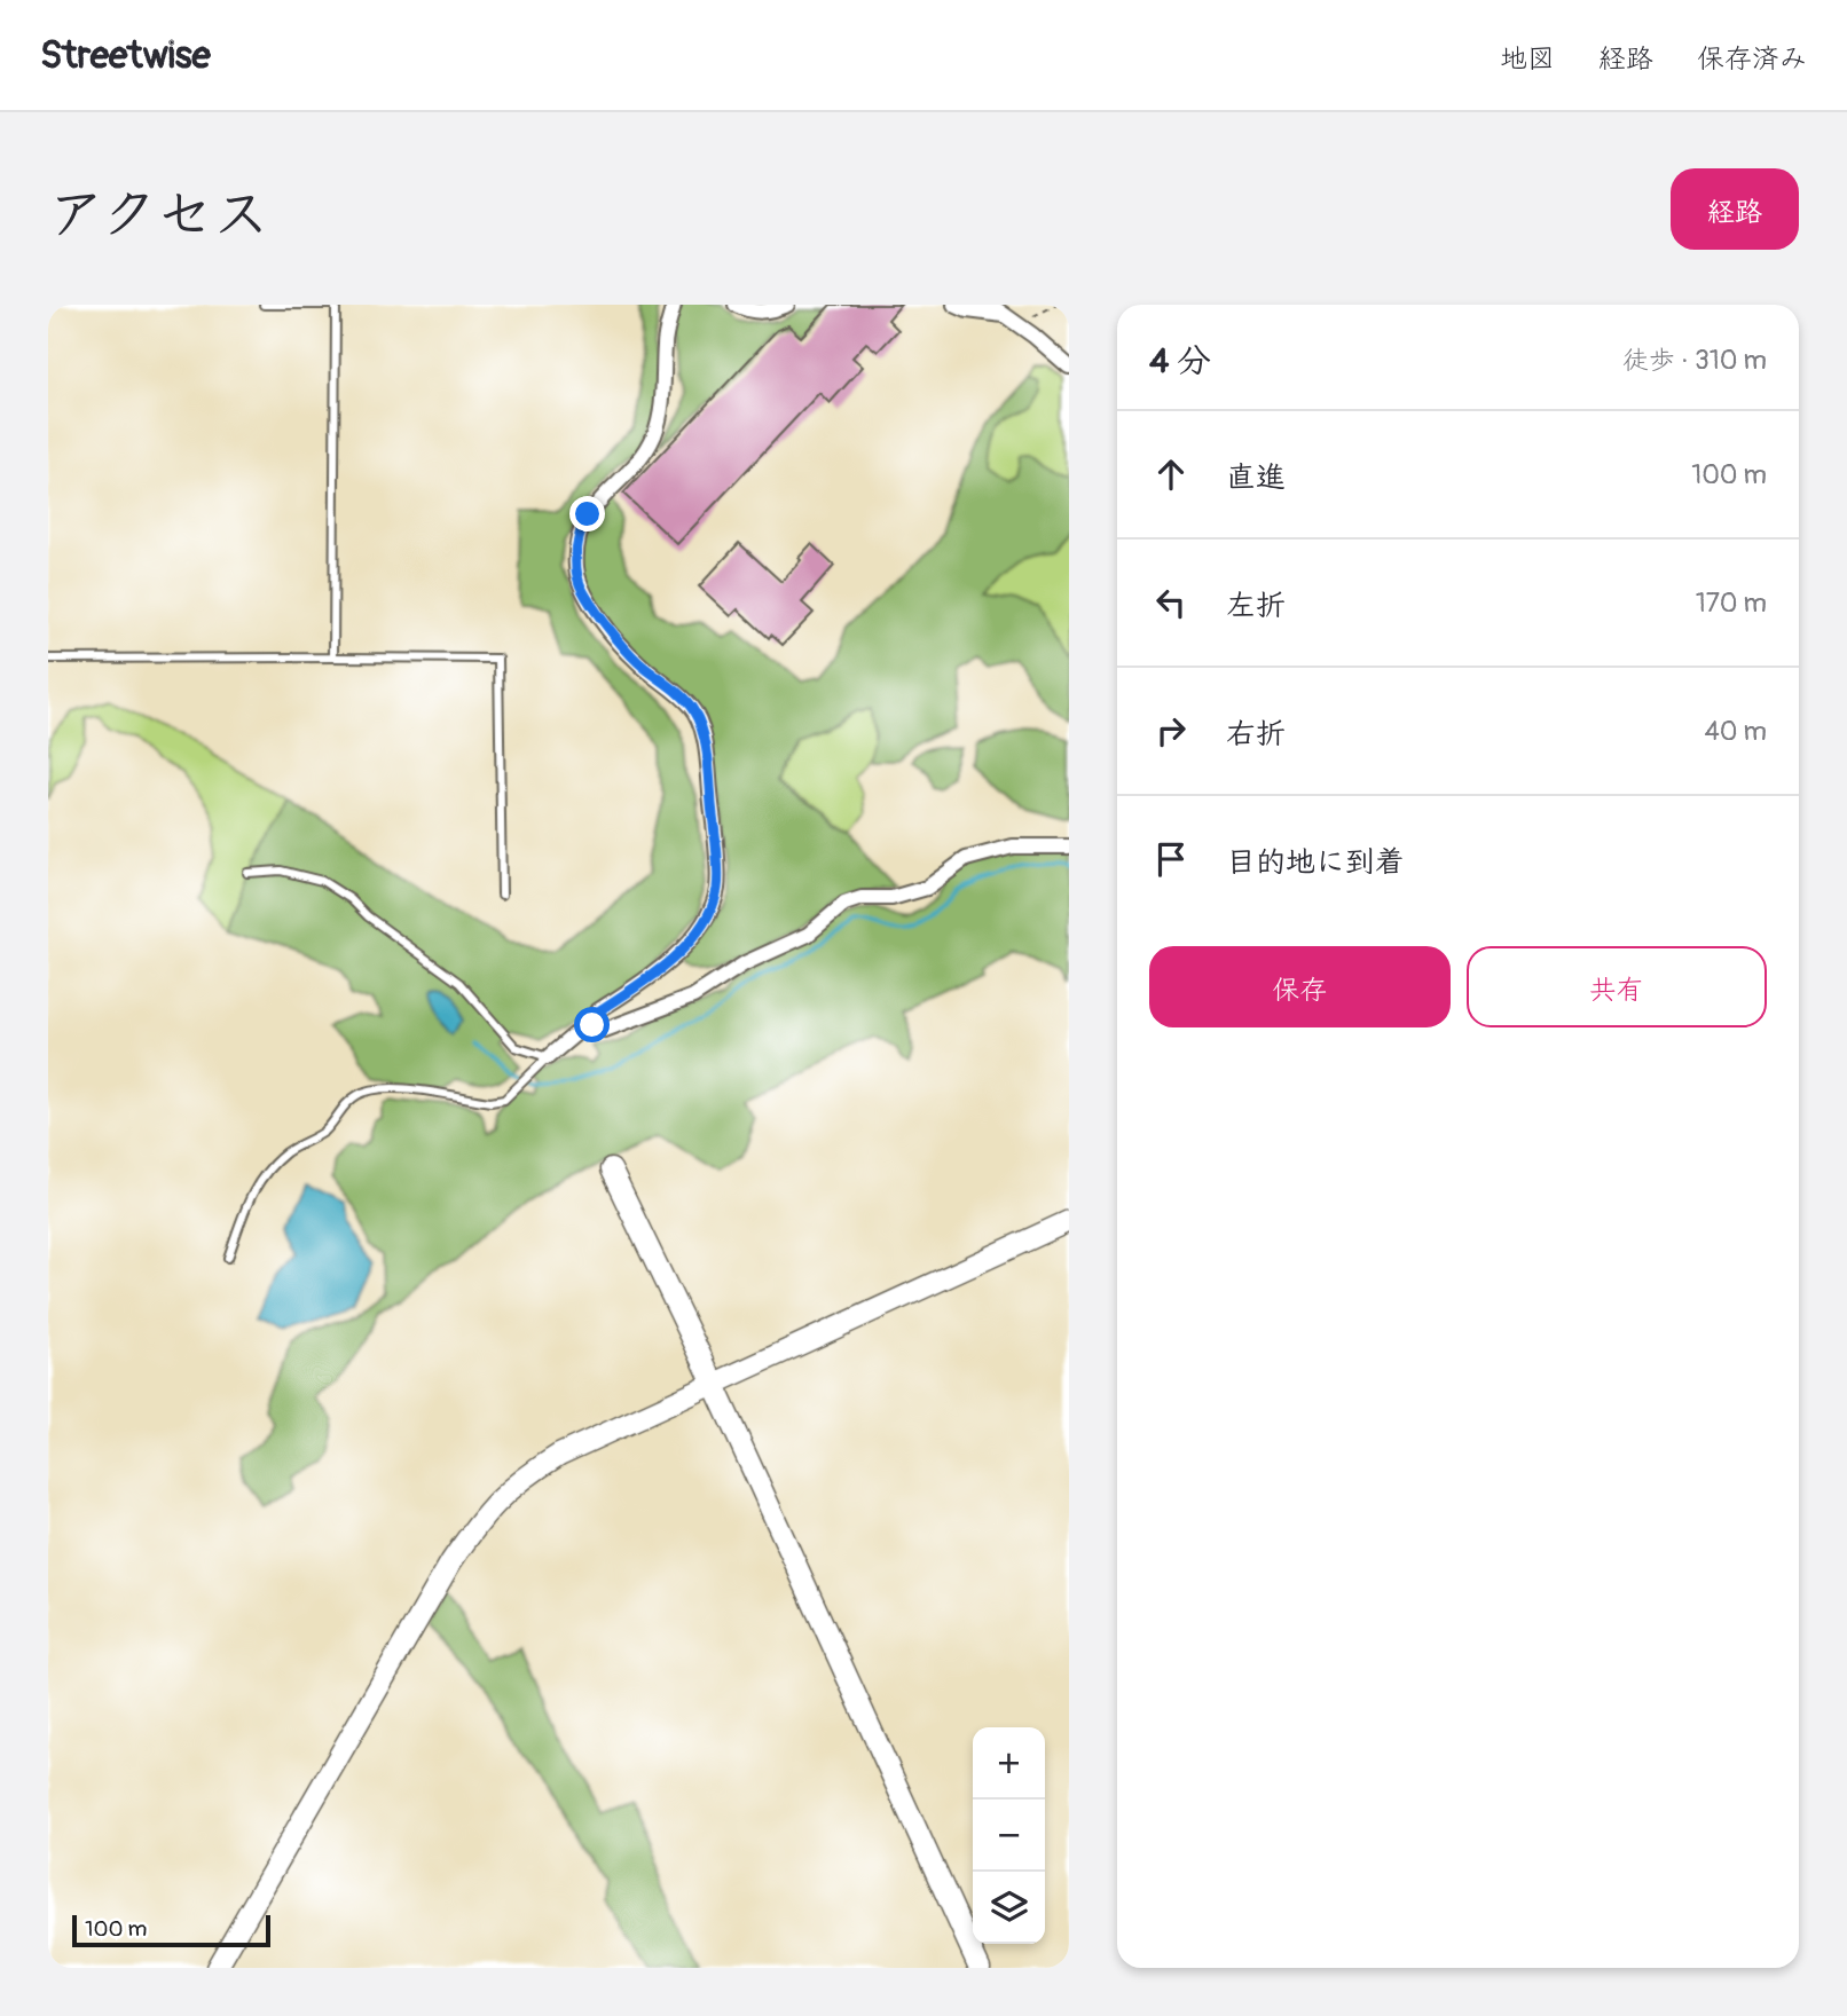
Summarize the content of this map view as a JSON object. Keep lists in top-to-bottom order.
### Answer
{
  "scale_bar": "100 m",
  "page": {
    "header": "Streetwise",
    "nav": ["地図", "経路", "保存済み"],
    "title": "アクセス",
    "buttons": [
      "経路",
      ["保存", "共有"]
    ],
    "heading": ["4 分", "徒歩 · 310 m"],
    "list": [
      ["直進", "100 m"],
      ["左折", "170 m"],
      ["右折", "40 m"],
      "目的地に到着"
    ],
    "map_buttons": ["+", "−"],
    "scale": "100 m"
  }
}
